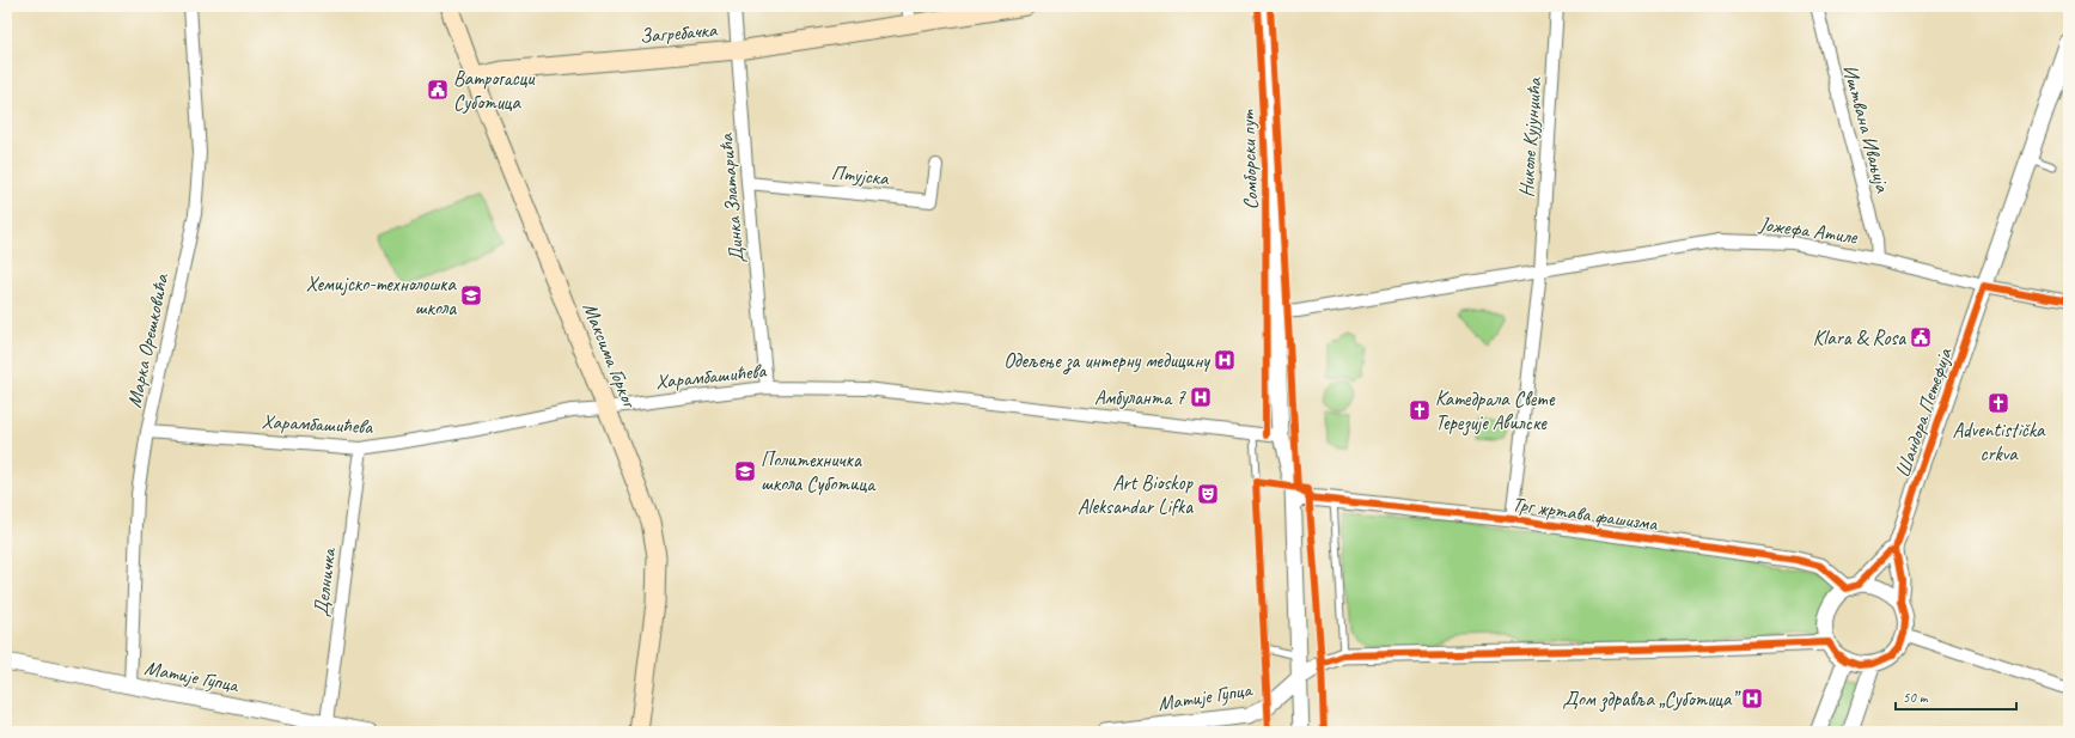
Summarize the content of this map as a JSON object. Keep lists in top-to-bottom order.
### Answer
{
  "streets": {
    "main road": ["Загребачка", "Максима Горког"],
    "street": [
      "Иштвана Ивањија",
      "Николе Кујунџића",
      "Сомборски пут",
      "Птујска",
      "Динка Златарића",
      "Јожефа Атиле",
      "Марка Орешковића",
      "Харамбашићева",
      "Шандора Петефија",
      "Трг жртава фашизма",
      "Делничка",
      "Матије Гупца"
    ]
  },
  "crossings": [
    ["Загребачка", "Динка Златарића"],
    ["Загребачка", "Максима Горког"],
    ["Иштвана Ивањија", "Јожефа Атиле"],
    ["Николе Кујунџића", "Јожефа Атиле"],
    ["Николе Кујунџића", "Трг жртава фашизма"],
    ["Птујска", "Динка Златарића"],
    ["Динка Златарића", "Харамбашићева"],
    ["Јожефа Атиле", "Шандора Петефија"],
    ["Марка Орешковића", "Харамбашићева"],
    ["Марка Орешковића", "Матије Гупца"],
    ["Максима Горког", "Харамбашићева"],
    ["Харамбашићева", "Делничка"],
    ["Шандора Петефија", "Трг жртава фашизма"],
    ["Делничка", "Матије Гупца"]
  ],
  "places": {
    "public building": ["Ватрогасци Суботица", "Klara & Rosa"],
    "school or university": ["Хемијско-технолошка школа", "Политехничка школа Суботица"],
    "hospital": ["Одељење за интерну медицину", "Амбуланта 7", "Дом здравља „Суботица”"],
    "church": ["Adventistička crkva", "Катедрала Свете Терезије Авилске"],
    "theatre": ["Art Bioskop Aleksandar Lifka"]
  },
  "scale_bar": "50 m"
}
